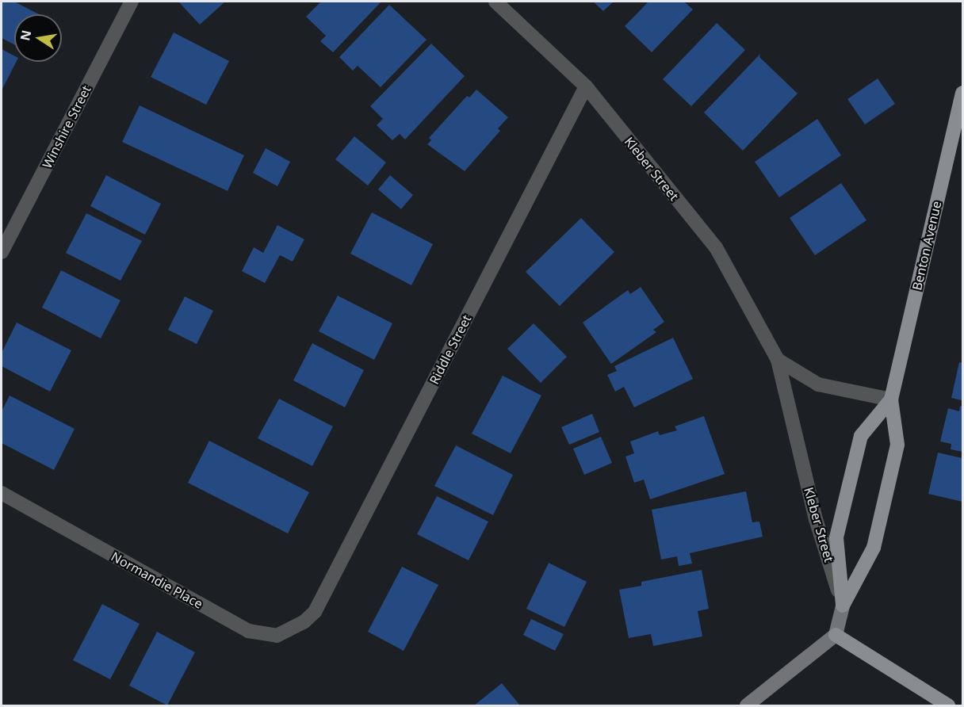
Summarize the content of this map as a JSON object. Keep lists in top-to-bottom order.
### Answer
{
  "streets": {
    "main road": ["Benton Avenue"],
    "street": [
      "Winshire Street",
      "Kleber Street",
      "Riddle Street",
      "Normandie Place"
    ]
  },
  "crossings": [
    ["Kleber Street", "Benton Avenue"],
    ["Kleber Street", "Riddle Street"],
    ["Riddle Street", "Normandie Place"]
  ],
  "north": "left"
}
